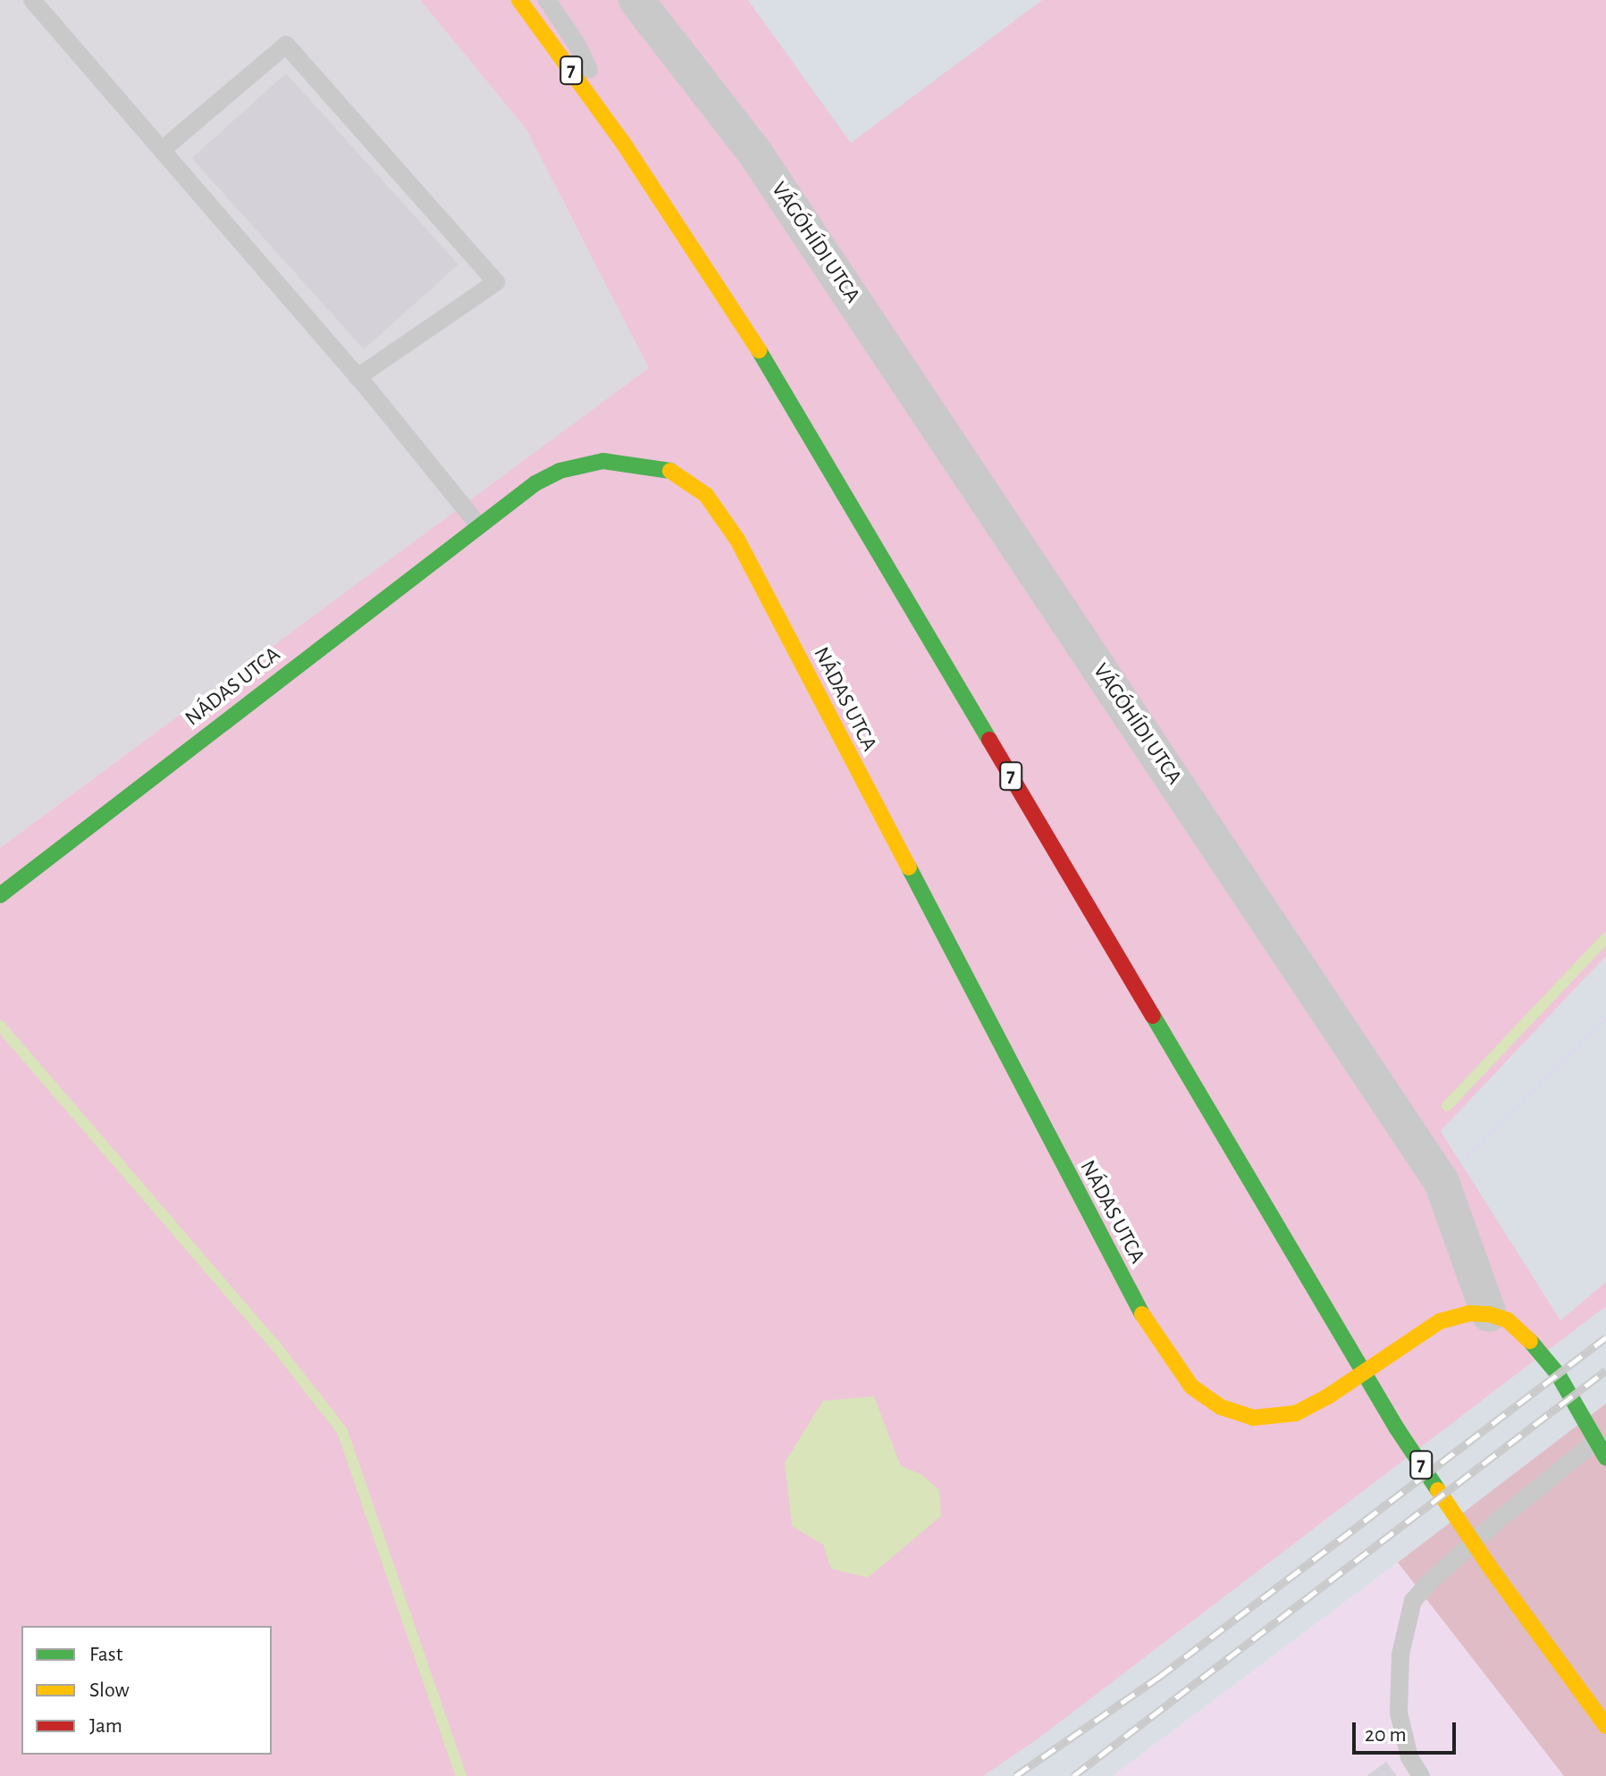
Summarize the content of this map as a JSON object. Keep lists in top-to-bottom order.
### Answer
{
  "streets": {
    "street": ["7", "VÁGÓHÍDI UTCA", "NÁDAS UTCA"]
  },
  "crossings": [
    ["VÁGÓHÍDI UTCA", "NÁDAS UTCA"]
  ],
  "legend": ["Fast", "Slow", "Jam"],
  "scale_bar": "20 m"
}
